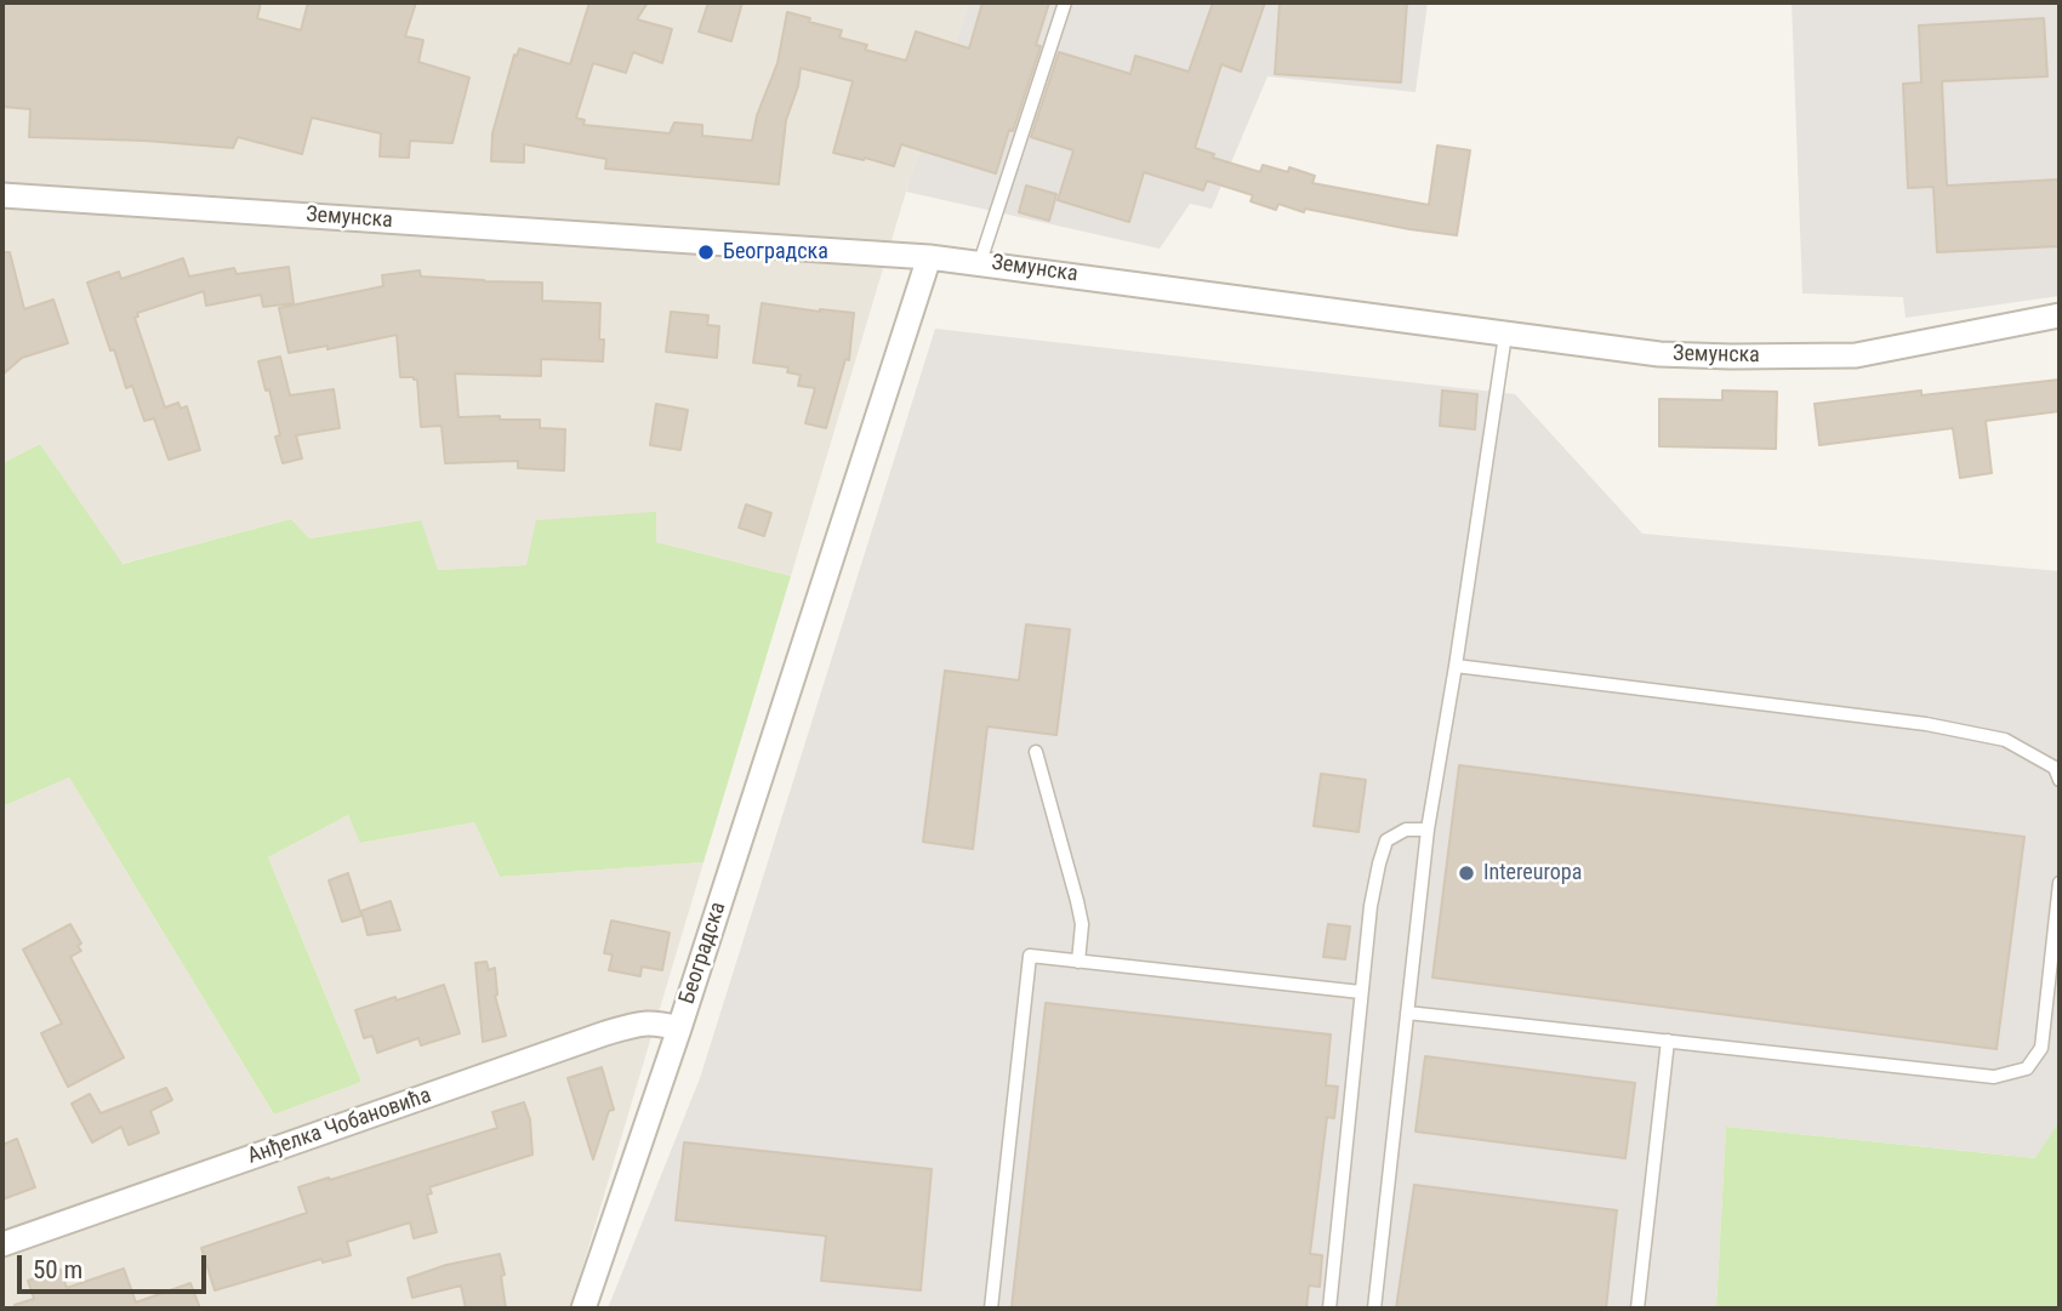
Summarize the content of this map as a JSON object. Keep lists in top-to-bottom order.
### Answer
{
  "streets": {
    "street": ["Земунска", "Београдска", "Анђелка Чобановића"]
  },
  "crossings": [
    ["Земунска", "Београдска"],
    ["Београдска", "Анђелка Чобановића"]
  ],
  "places": ["Београдска", "Intereuropa"],
  "scale_bar": "50 m"
}
